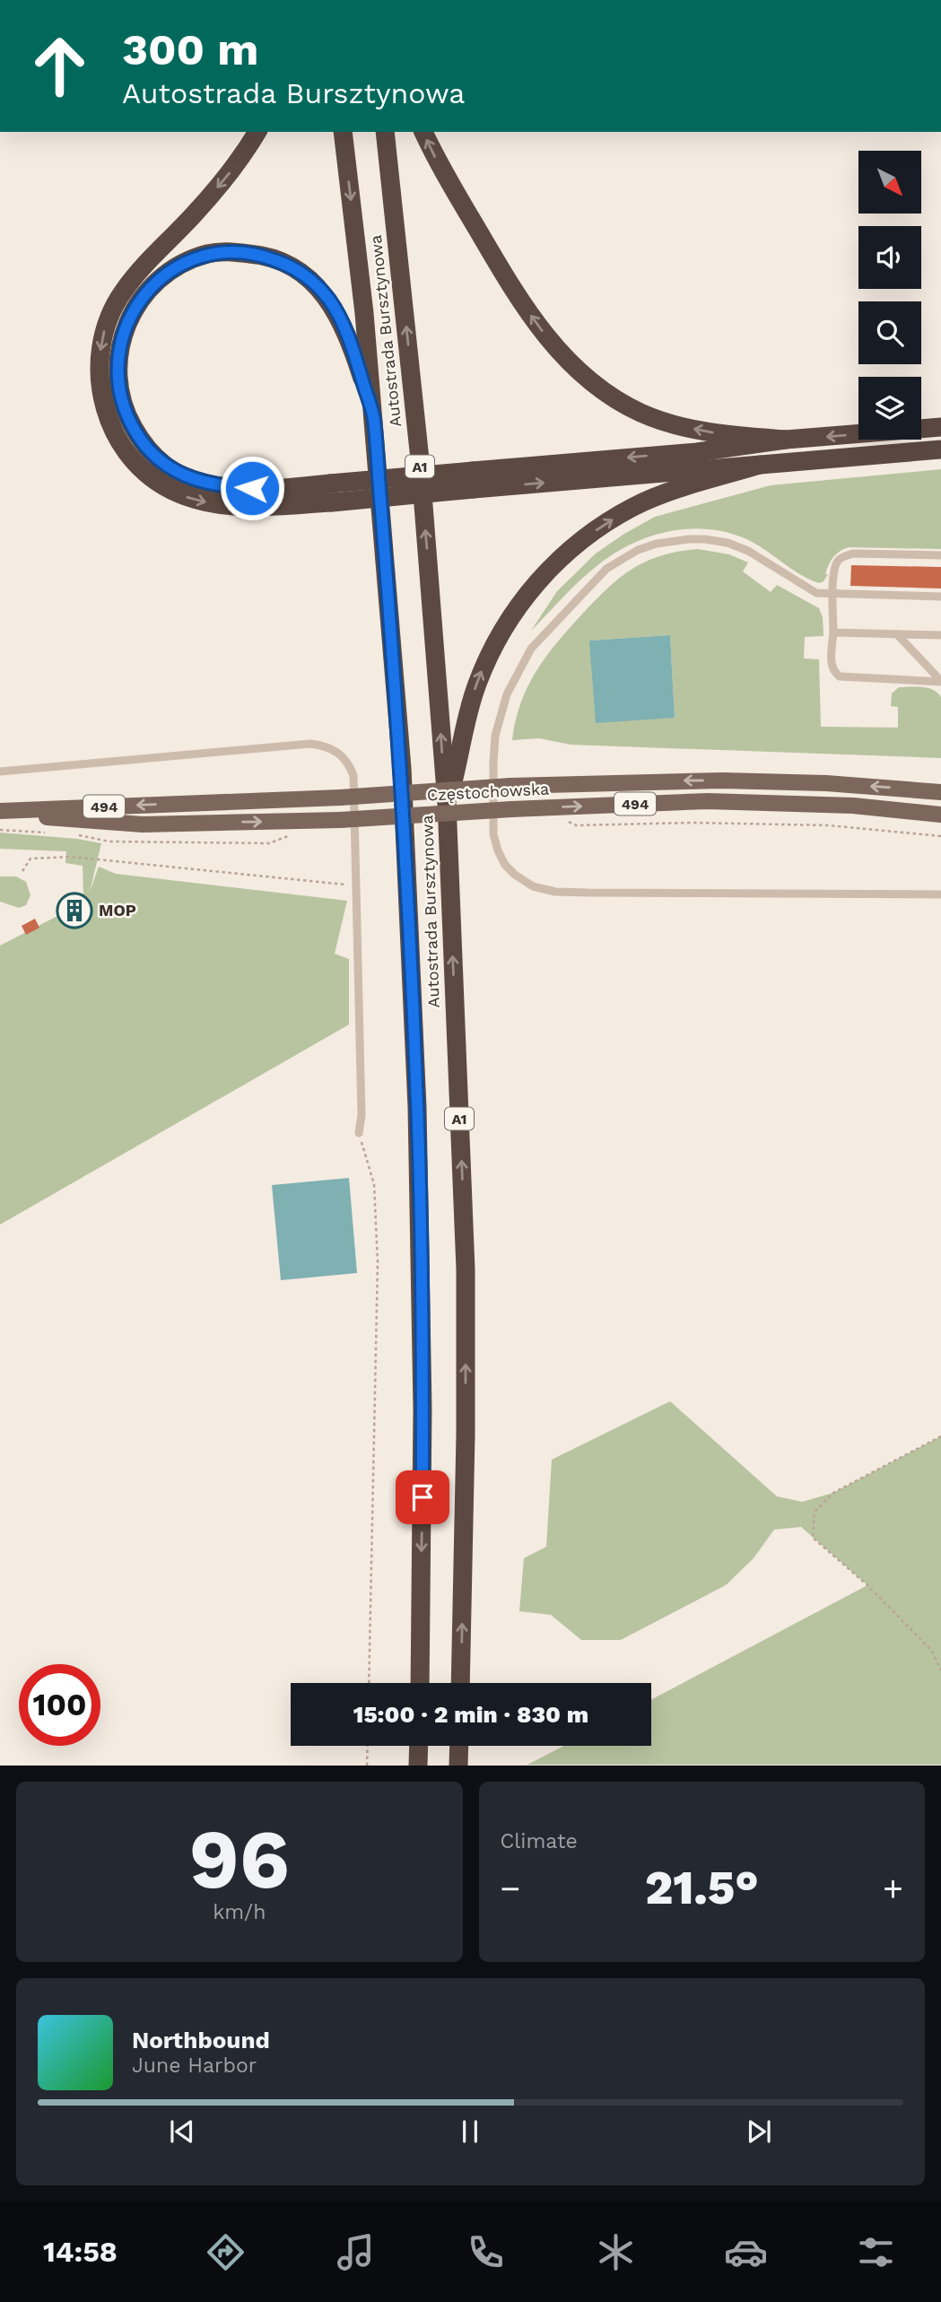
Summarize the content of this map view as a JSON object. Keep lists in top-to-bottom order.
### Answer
{
  "streets": {
    "highway": ["Autostrada Bursztynowa", "A1"],
    "main road": ["Częstochowska", "494"]
  },
  "places": {
    "building": ["MOP"]
  },
  "north": "bottom right",
  "page": {
    "turn": ["300 m", "Autostrada Bursztynowa"],
    "limit": "100",
    "trip": "15:00 · 2 min · 830 m",
    "tile": [
      ["96", "km/h"],
      "Climate"
    ],
    "heat": ["−", "21.5°", "+"],
    "song": ["Northbound", "June Harbor"],
    "tabs": "14:58"
  }
}
